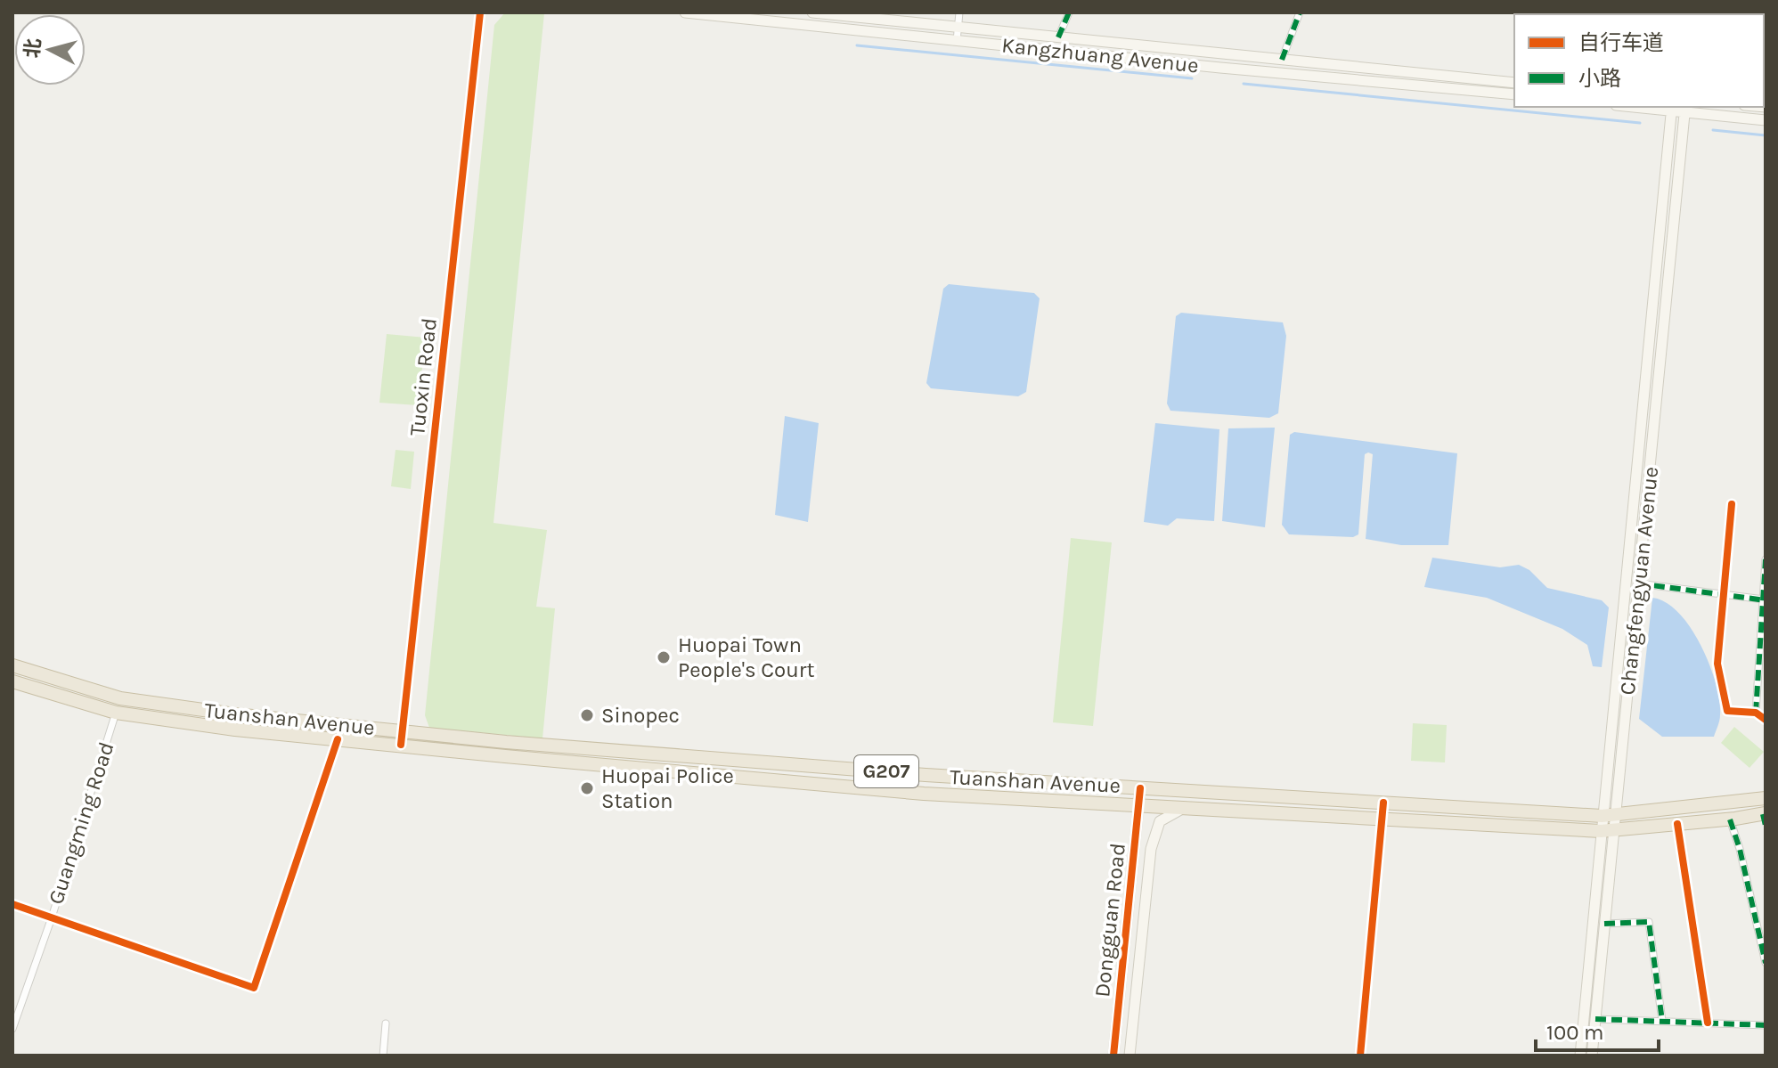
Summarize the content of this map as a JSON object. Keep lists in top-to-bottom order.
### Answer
{
  "streets": {
    "highway": ["Tuanshan Avenue", "G207"],
    "main road": ["Kangzhuang Avenue", "Changfengyuan Avenue", "Dongguan Road"],
    "street": ["Tuoxin Road", "Guangming Road"]
  },
  "crossings": [
    ["Tuoxin Road", "Tuanshan Avenue"],
    ["Changfengyuan Avenue", "Tuanshan Avenue"],
    ["Tuanshan Avenue", "Guangming Road"],
    ["Tuanshan Avenue", "Dongguan Road"]
  ],
  "places": ["Huopai Town People's Court", "Sinopec", "Huopai Police Station"],
  "legend": ["自行车道", "小路"],
  "scale_bar": "100 m",
  "north": "left"
}
